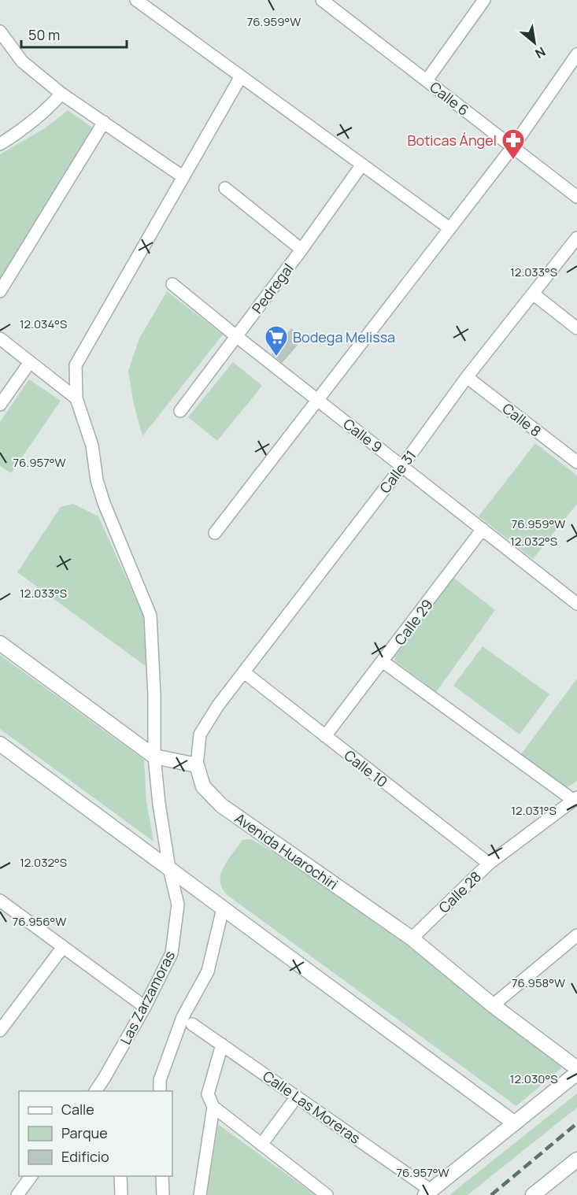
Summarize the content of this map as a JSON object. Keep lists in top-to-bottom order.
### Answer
{
  "streets": {
    "street": [
      "Calle 6",
      "Pedregal",
      "Calle 8",
      "Calle 9",
      "Calle 31",
      "Calle 29",
      "Calle 10",
      "Avenida Huarochiri",
      "Calle 28",
      "Las Zarzamoras",
      "Calle Las Moreras"
    ]
  },
  "crossings": [
    ["Pedregal", "Calle 9"],
    ["Calle 8", "Calle 31"],
    ["Calle 9", "Calle 31"],
    ["Calle 9", "Calle 29"],
    ["Calle 31", "Calle 10"],
    ["Calle 31", "Avenida Huarochiri"],
    ["Calle 29", "Calle 10"],
    ["Calle 10", "Calle 28"],
    ["Avenida Huarochiri", "Calle 28"]
  ],
  "places": {
    "pharmacy": ["Boticas Ángel"],
    "supermarket": ["Bodega Melissa"]
  },
  "legend": ["Calle", "Parque", "Edificio"],
  "scale_bar": "50 m",
  "north": "bottom right",
  "coordinates": [
    "76.959°W",
    "12.033°S",
    "12.034°S",
    "76.957°W",
    "12.032°S",
    "12.031°S",
    "76.956°W",
    "76.958°W",
    "12.030°S"
  ]
}
